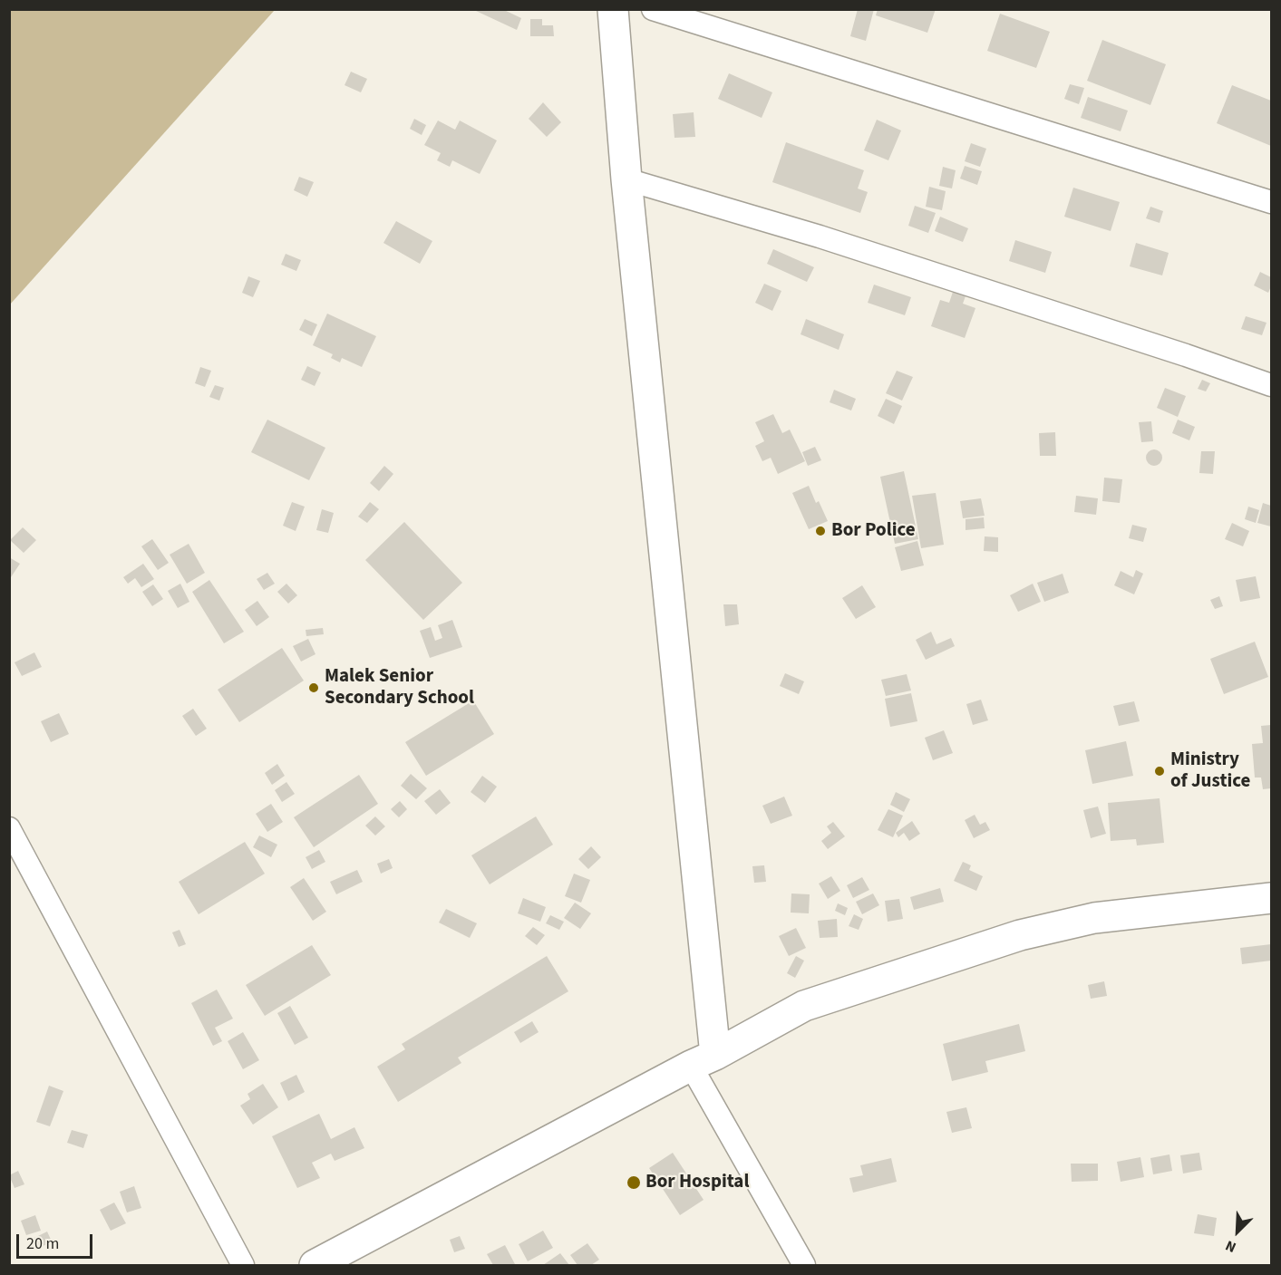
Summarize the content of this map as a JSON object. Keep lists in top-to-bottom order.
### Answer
{
  "places": [
    "Bor Police",
    "Malek Senior Secondary School",
    "Ministry of Justice",
    "Bor Hospital"
  ],
  "scale_bar": "20 m",
  "north": "bottom left"
}
